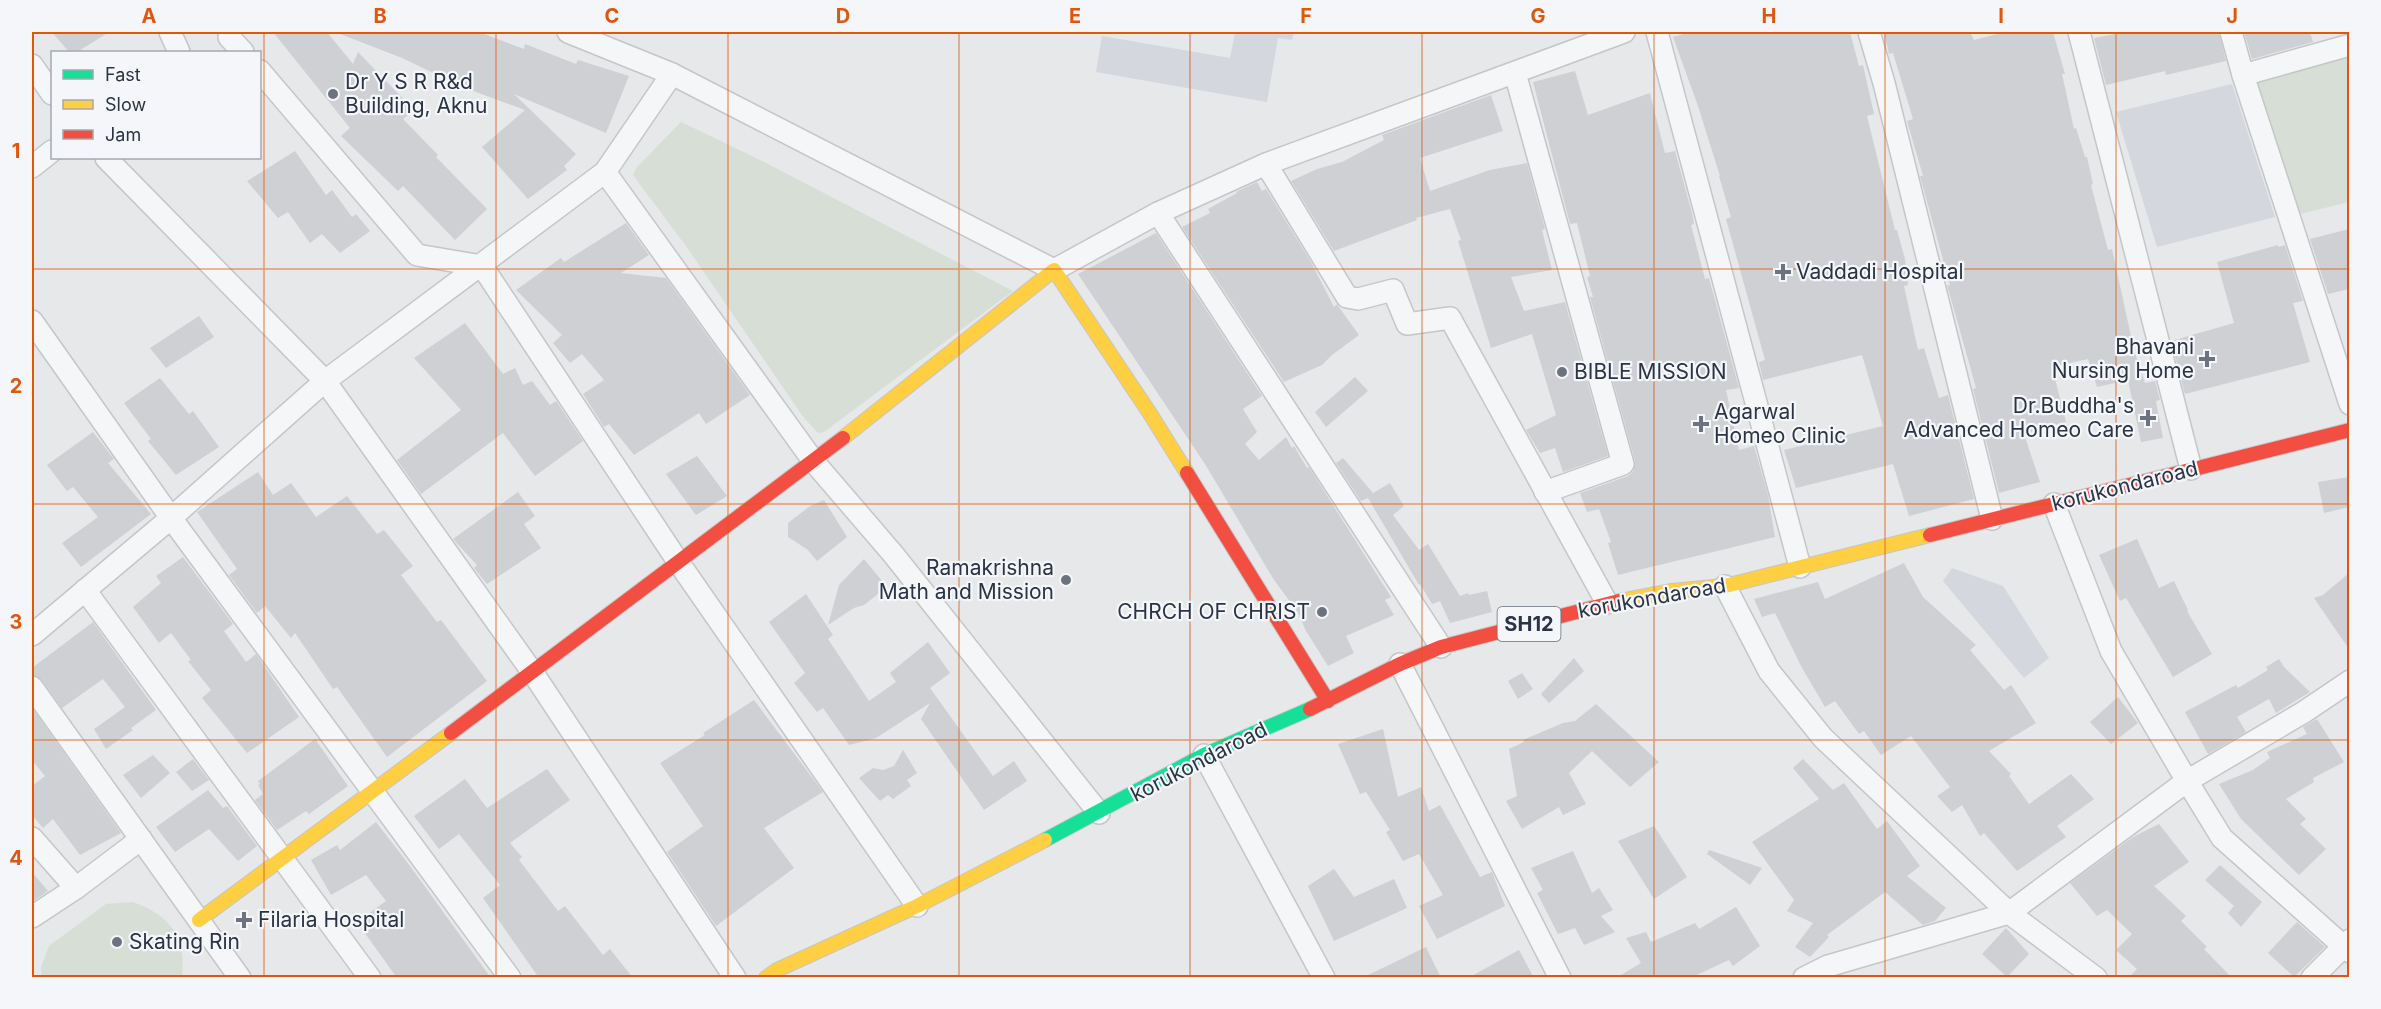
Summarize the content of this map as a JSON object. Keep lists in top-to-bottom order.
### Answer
{
  "streets": {
    "main road": ["korukondaroad", "SH12"]
  },
  "places": {
    "other": [
      "Dr Y S R R&d Building, Aknu",
      "BIBLE MISSION",
      "Ramakrishna Math and Mission",
      "CHRCH OF CHRIST",
      "Skating Rin"
    ],
    "health": [
      "Vaddadi Hospital",
      "Bhavani Nursing Home",
      "Dr.Buddha's Advanced Homeo Care",
      "Agarwal Homeo Clinic",
      "Filaria Hospital"
    ]
  },
  "legend": ["Fast", "Slow", "Jam"],
  "grid": {
    "columns": [
      "A",
      "B",
      "C",
      "D",
      "E",
      "F",
      "G",
      "H",
      "I",
      "J"
    ],
    "rows": [
      "1",
      "2",
      "3",
      "4"
    ]
  }
}
